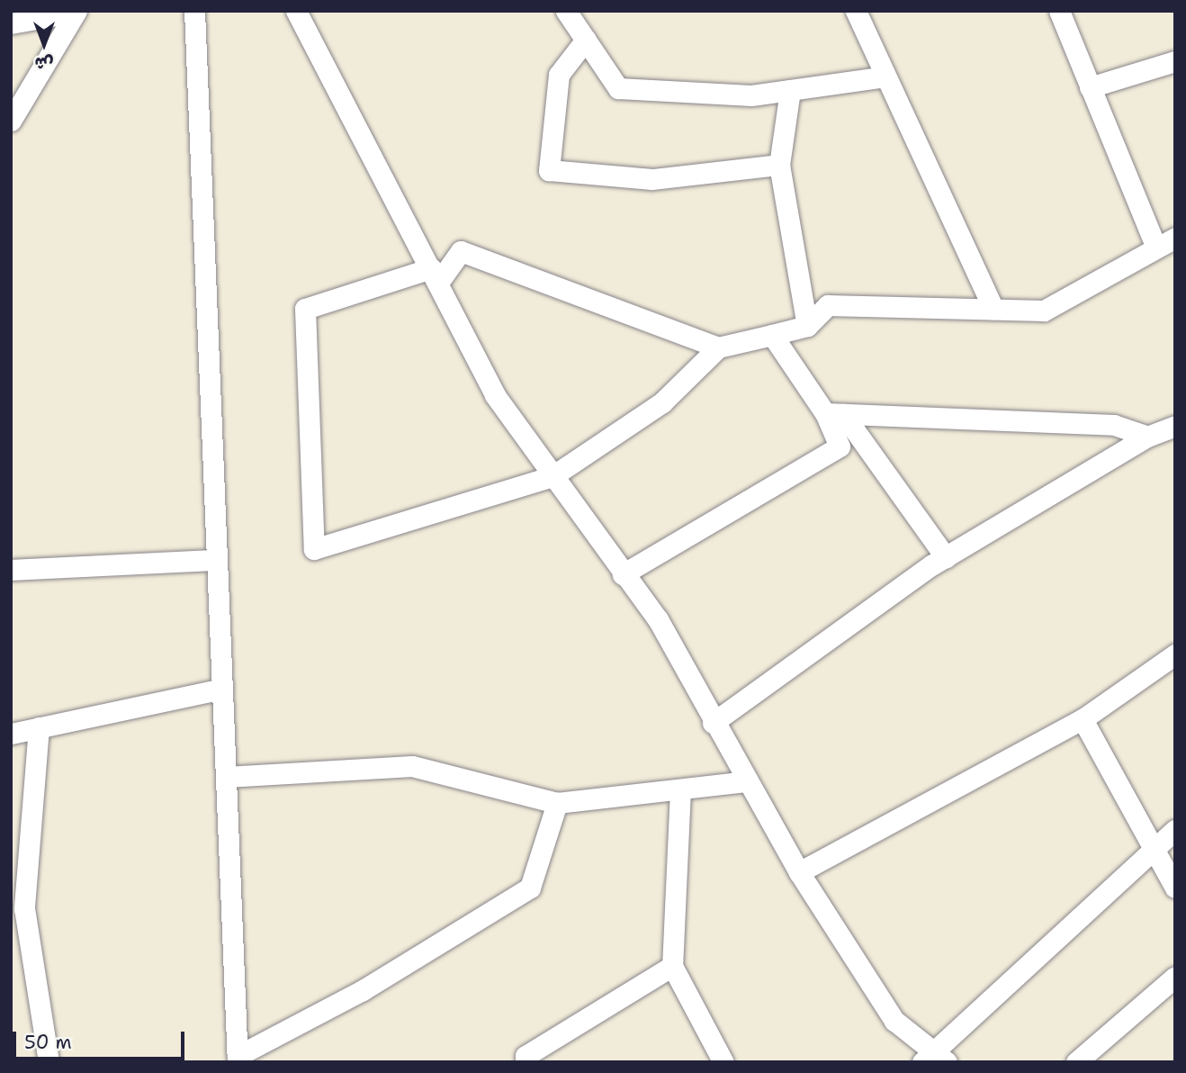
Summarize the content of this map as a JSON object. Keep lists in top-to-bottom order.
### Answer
{
  "scale_bar": "50 m",
  "north": "bottom"
}
